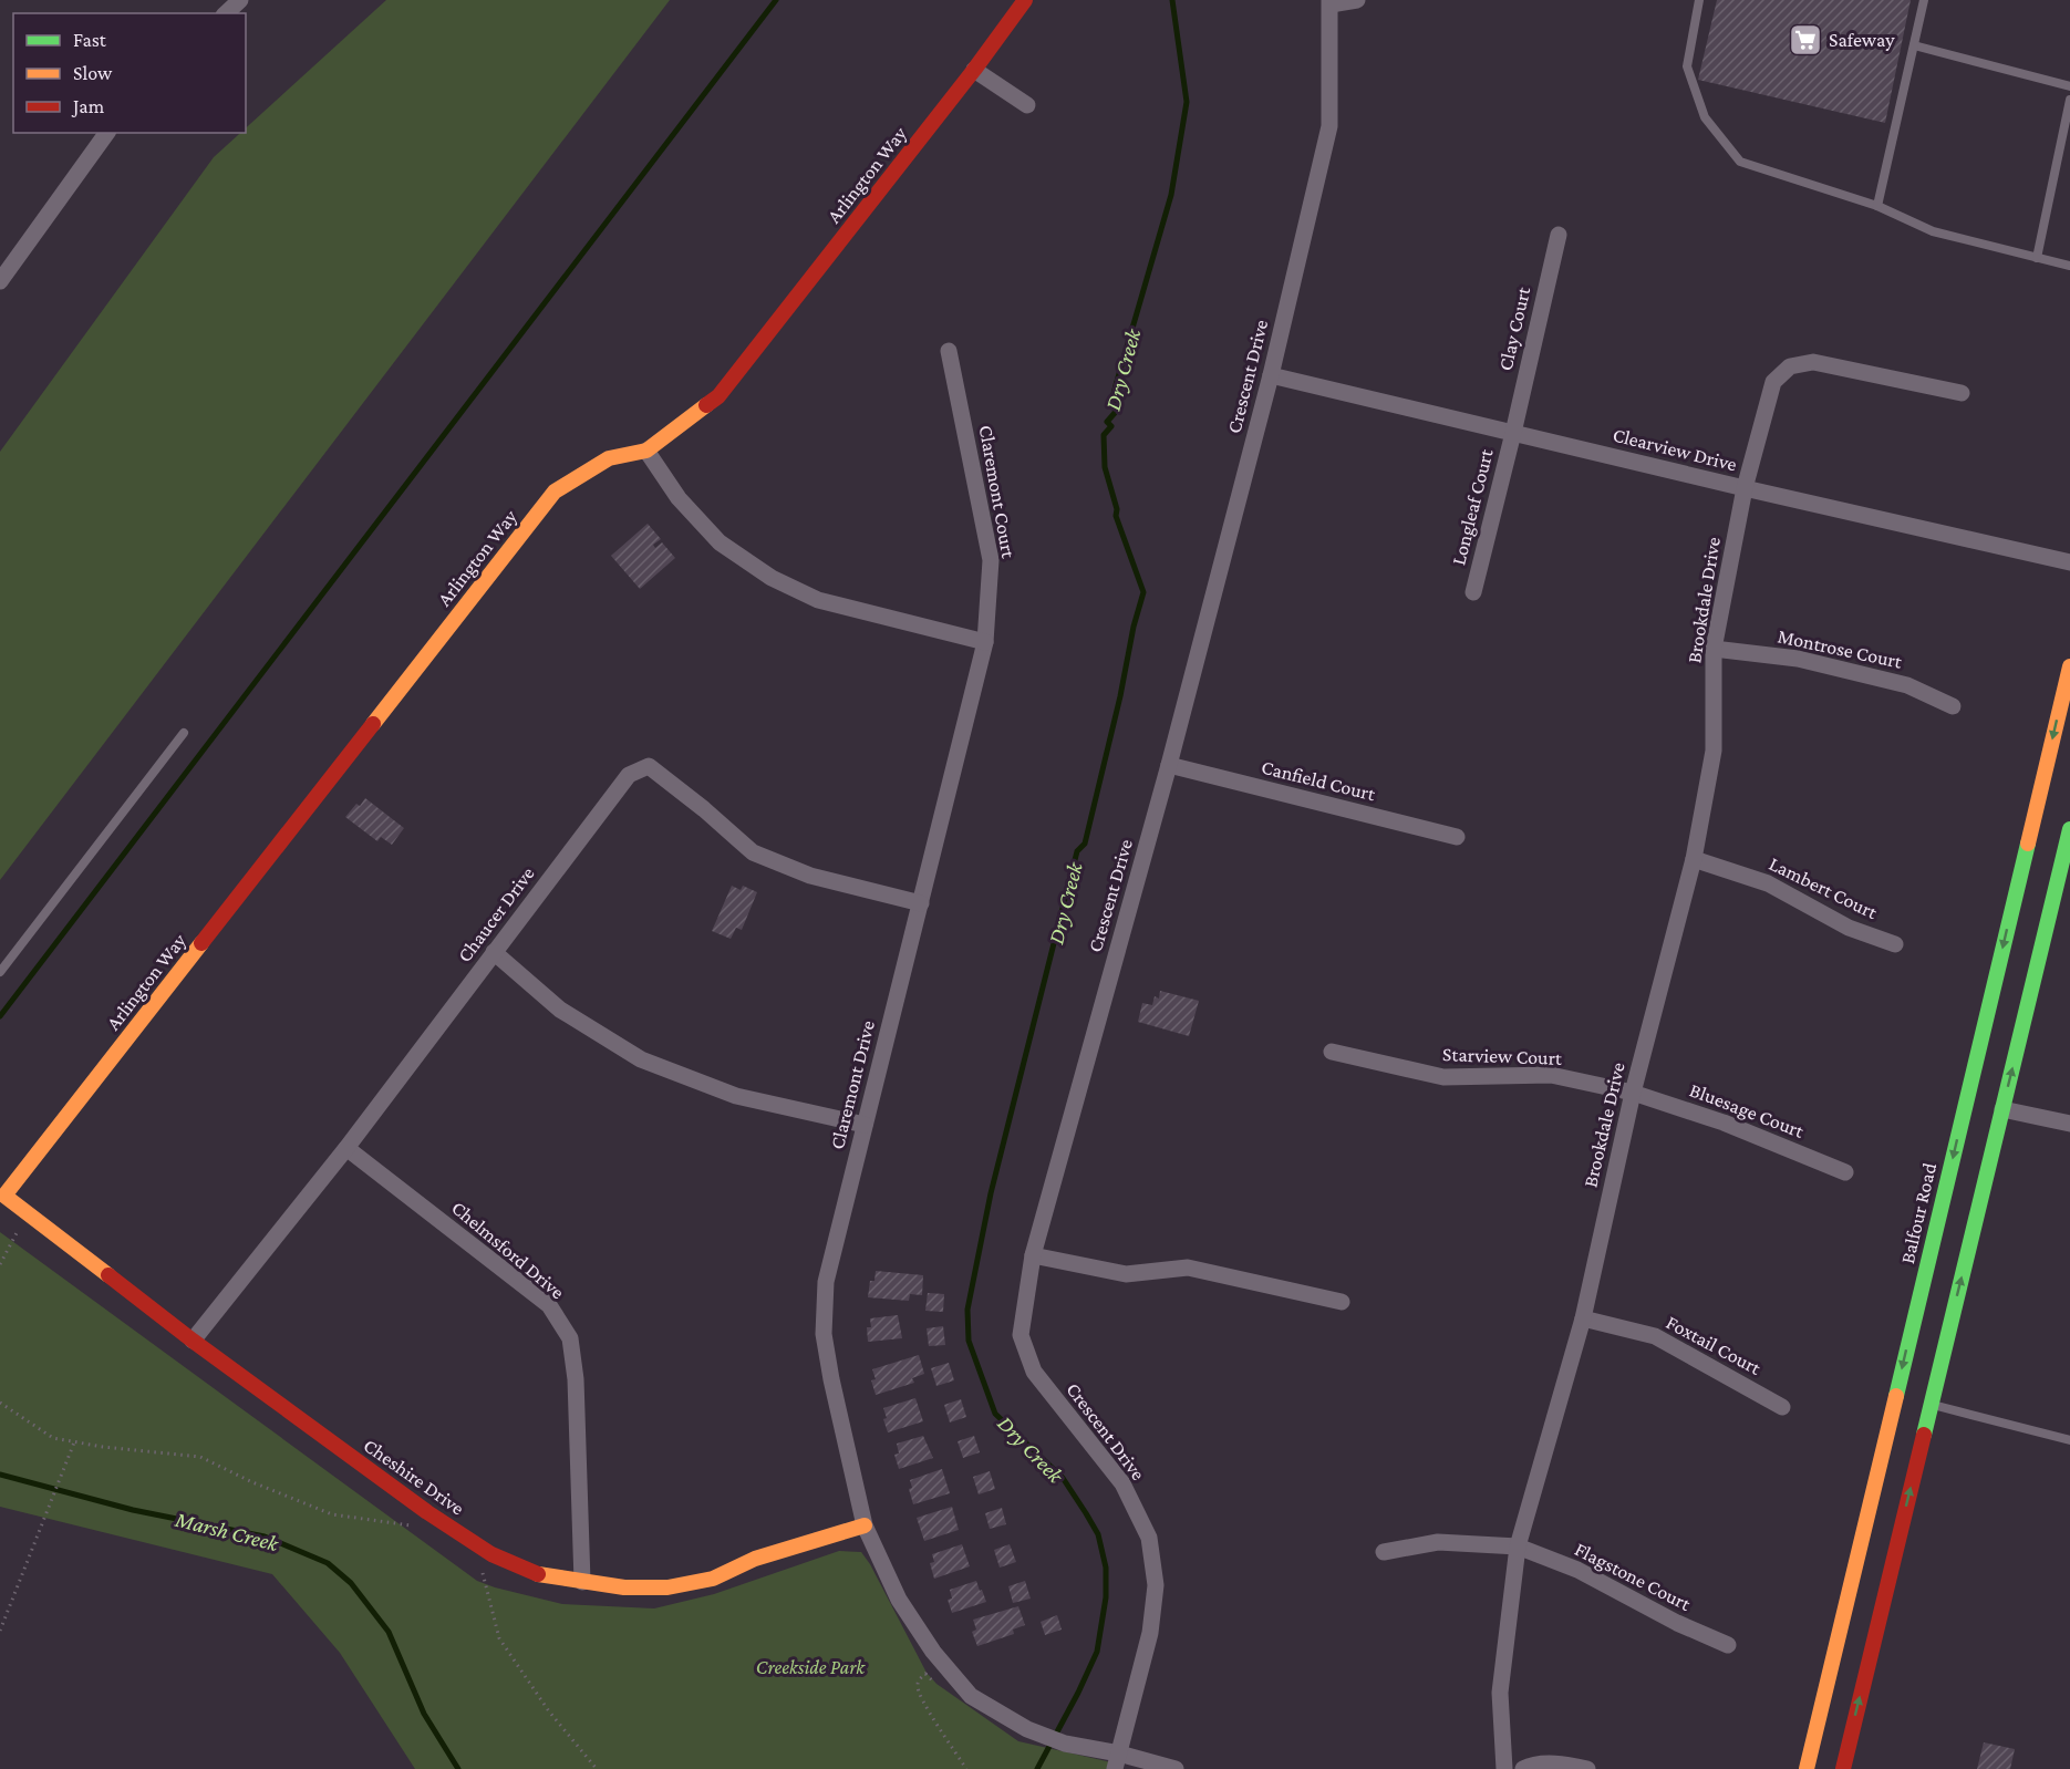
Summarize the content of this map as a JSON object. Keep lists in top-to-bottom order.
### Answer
{
  "streets": {
    "street": [
      "Arlington Way",
      "Clay Court",
      "Crescent Drive",
      "Clearview Drive",
      "Claremont Court",
      "Longleaf Court",
      "Brookdale Drive",
      "Montrose Court",
      "Canfield Court",
      "Lambert Court",
      "Chaucer Drive",
      "Starview Court",
      "Claremont Drive",
      "Bluesage Court",
      "Balfour Road",
      "Chelmsford Drive",
      "Foxtail Court",
      "Cheshire Drive",
      "Flagstone Court"
    ]
  },
  "crossings": [
    ["Arlington Way", "Cheshire Drive"],
    ["Clay Court", "Clearview Drive"],
    ["Clay Court", "Longleaf Court"],
    ["Crescent Drive", "Clearview Drive"],
    ["Crescent Drive", "Canfield Court"],
    ["Crescent Drive", "Claremont Drive"],
    ["Clearview Drive", "Longleaf Court"],
    ["Clearview Drive", "Brookdale Drive"],
    ["Claremont Court", "Claremont Drive"],
    ["Brookdale Drive", "Montrose Court"],
    ["Brookdale Drive", "Lambert Court"],
    ["Brookdale Drive", "Starview Court"],
    ["Brookdale Drive", "Bluesage Court"],
    ["Brookdale Drive", "Foxtail Court"],
    ["Brookdale Drive", "Flagstone Court"],
    ["Chaucer Drive", "Claremont Drive"],
    ["Chaucer Drive", "Chelmsford Drive"],
    ["Chaucer Drive", "Cheshire Drive"],
    ["Starview Court", "Bluesage Court"],
    ["Claremont Drive", "Cheshire Drive"],
    ["Chelmsford Drive", "Cheshire Drive"]
  ],
  "water": ["Dry Creek", "Marsh Creek"],
  "parks": ["Creekside Park"],
  "places": {
    "supermarket": ["Safeway"]
  },
  "legend": ["Fast", "Slow", "Jam"]
}
